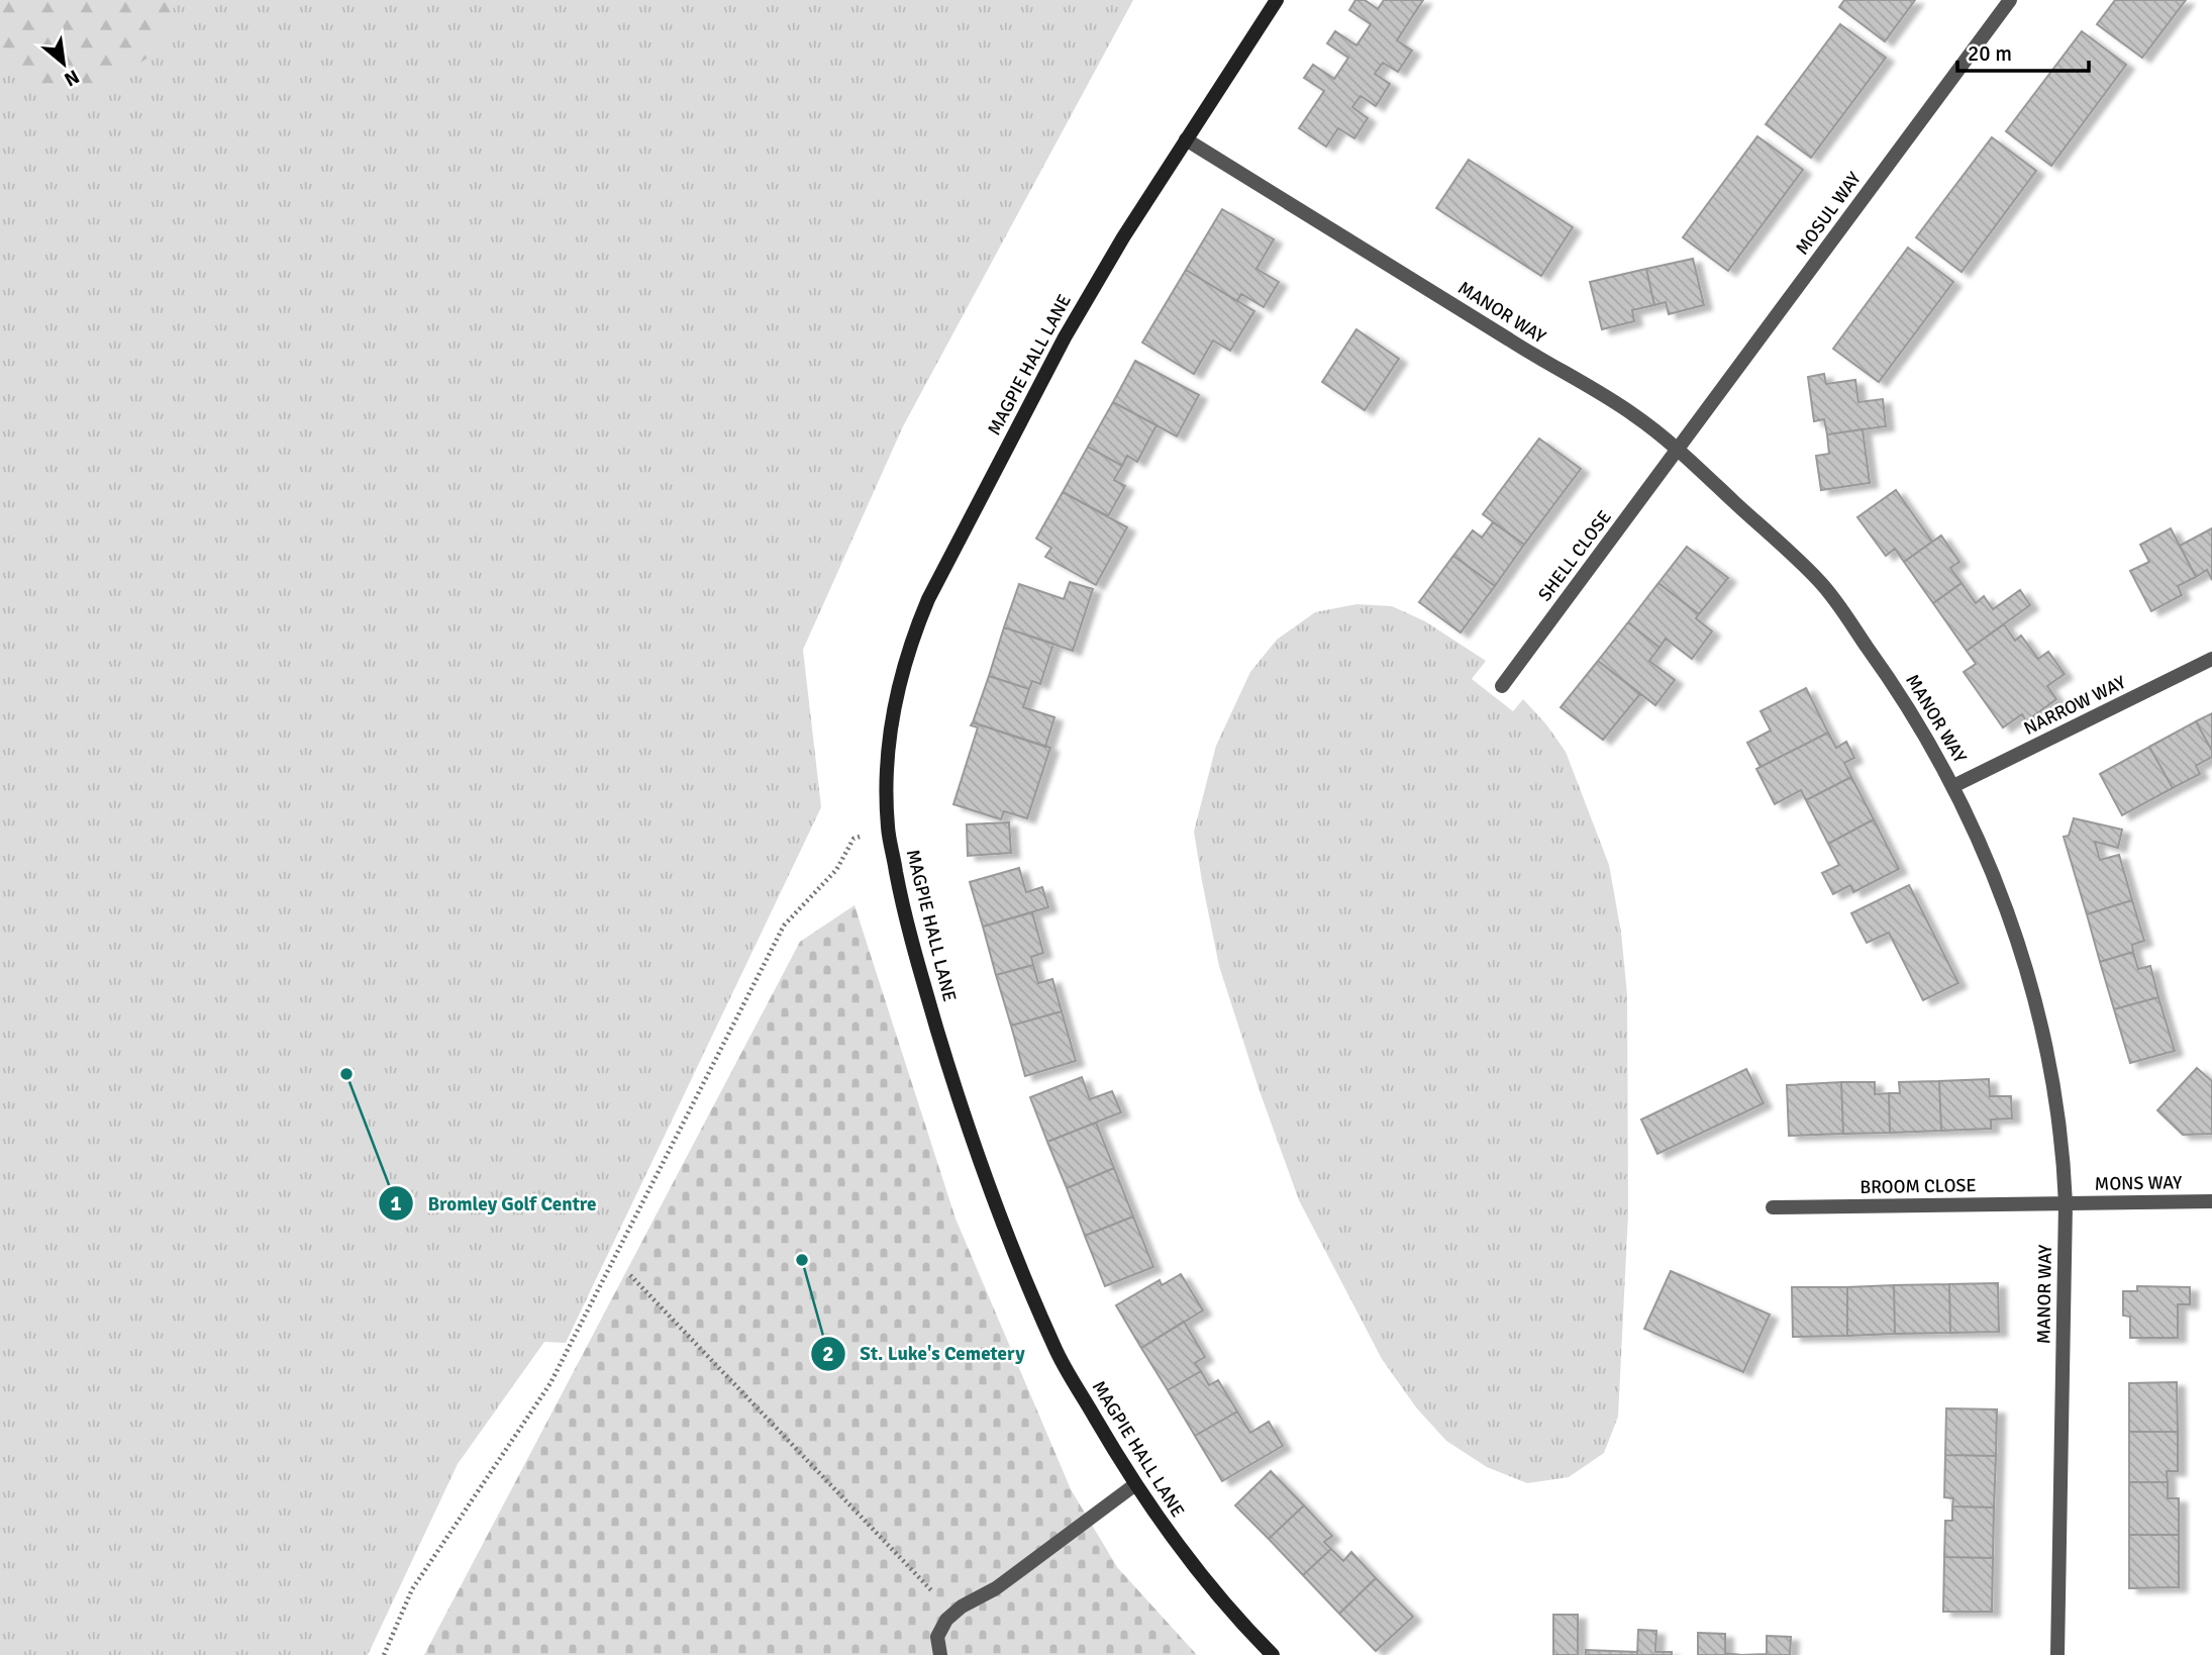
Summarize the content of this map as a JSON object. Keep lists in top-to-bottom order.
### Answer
{
  "streets": {
    "street": [
      "MOSUL WAY",
      "MANOR WAY",
      "MAGPIE HALL LANE",
      "SHELL CLOSE",
      "NARROW WAY",
      "MONS WAY",
      "BROOM CLOSE"
    ]
  },
  "crossings": [
    ["MOSUL WAY", "MANOR WAY"],
    ["MOSUL WAY", "SHELL CLOSE"],
    ["MANOR WAY", "MAGPIE HALL LANE"],
    ["MANOR WAY", "SHELL CLOSE"],
    ["MANOR WAY", "NARROW WAY"],
    ["MANOR WAY", "MONS WAY"],
    ["MANOR WAY", "BROOM CLOSE"],
    ["MONS WAY", "BROOM CLOSE"]
  ],
  "places": ["Bromley Golf Centre", "St. Luke's Cemetery"],
  "scale_bar": "20 m",
  "north": "bottom right"
}
